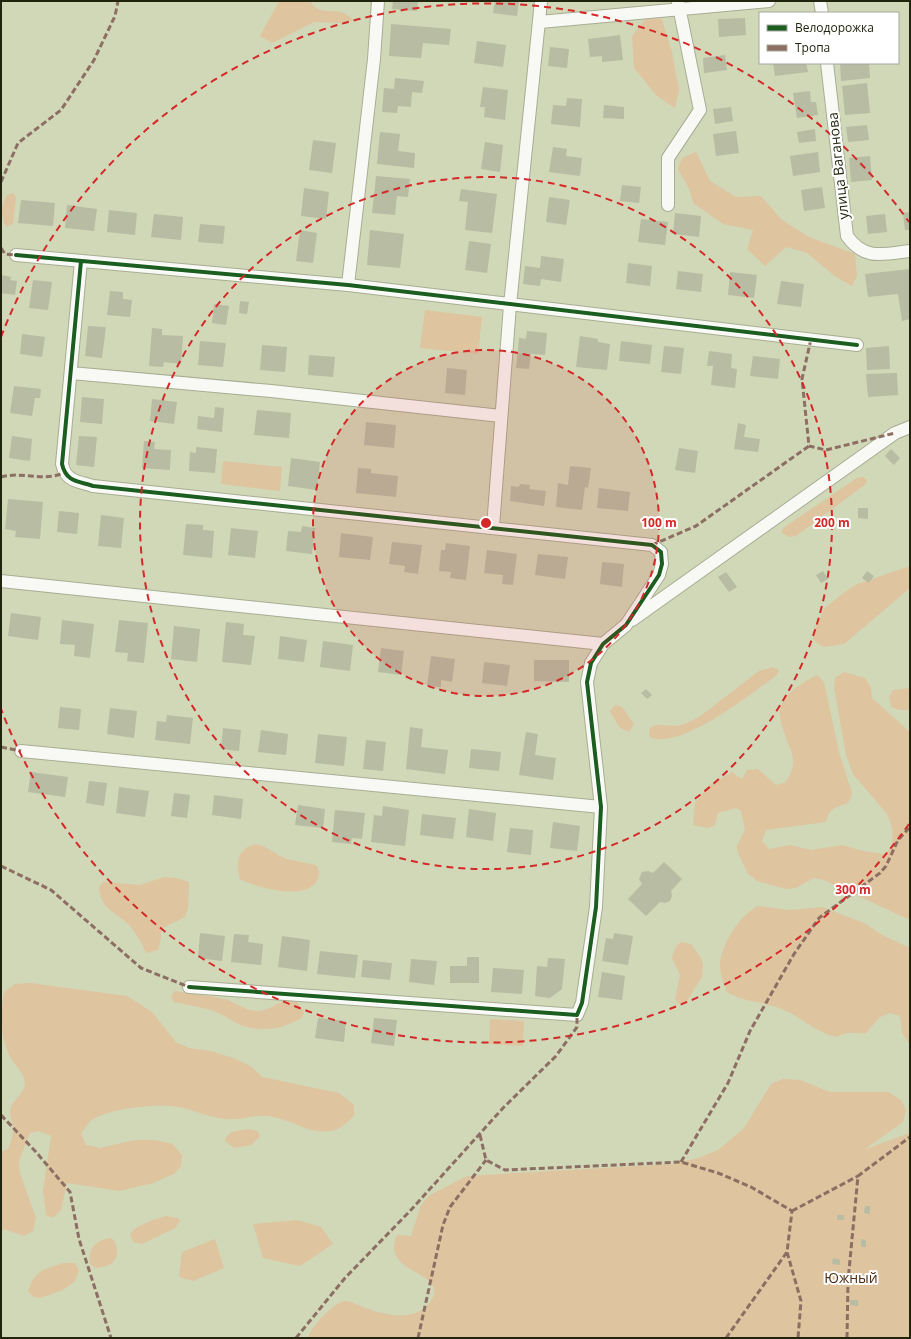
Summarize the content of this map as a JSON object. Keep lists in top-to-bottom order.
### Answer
{
  "streets": {
    "street": ["улица Ваганова"]
  },
  "parks": ["Южный"],
  "legend": ["Велодорожка", "Тропа"],
  "rings": ["100 m", "200 m", "300 m"]
}
